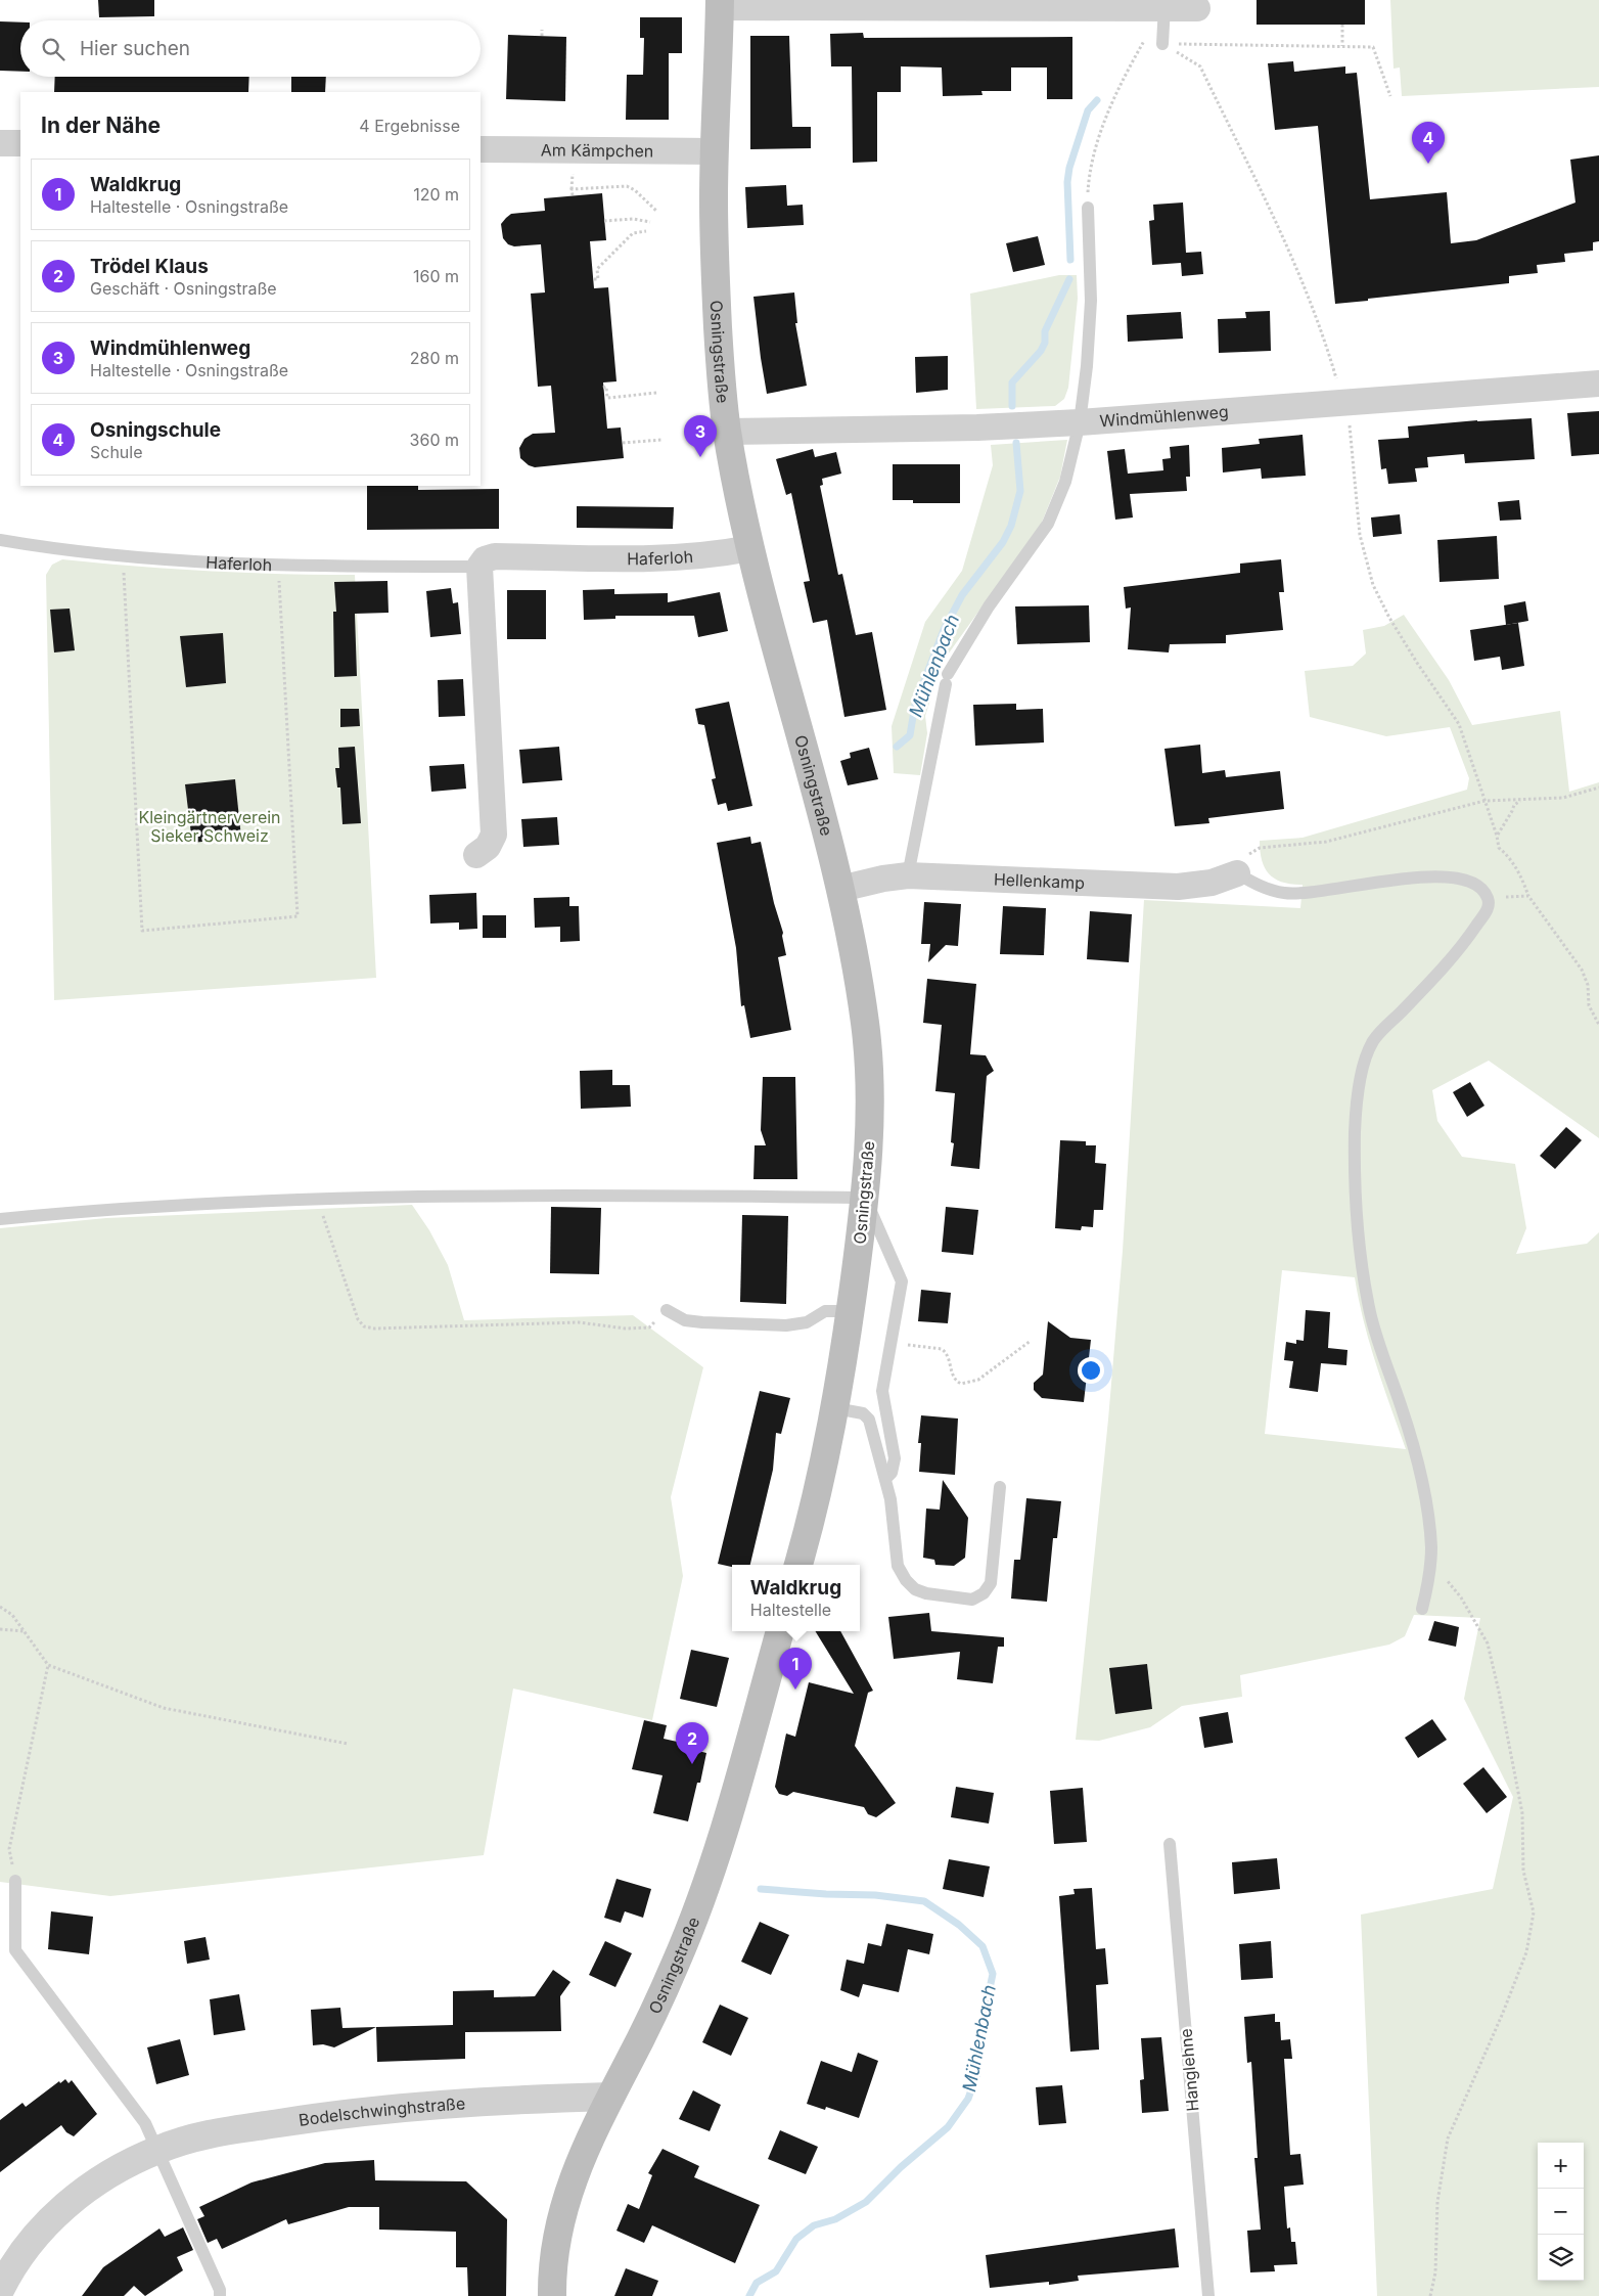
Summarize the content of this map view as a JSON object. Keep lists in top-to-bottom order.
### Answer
{
  "streets": {
    "main road": ["Osningstraße"],
    "street": [
      "Am Kämpchen",
      "Windmühlenweg",
      "Haferloh",
      "Hellenkamp",
      "Bodelschwinghstraße"
    ],
    "lane": ["Hanglehne"]
  },
  "crossings": [
    ["Am Kämpchen", "Osningstraße"],
    ["Osningstraße", "Windmühlenweg"],
    ["Osningstraße", "Haferloh"],
    ["Osningstraße", "Hellenkamp"],
    ["Osningstraße", "Bodelschwinghstraße"]
  ],
  "water": ["Mühlenbach"],
  "parks": ["Kleingärtnerverein Sieker Schweiz"],
  "page": {
    "search": "Hier suchen",
    "heading": ["In der Nähe", "4 Ergebnisse"],
    "pins": [
      "4",
      "3",
      "1",
      "2"
    ],
    "list": [
      {
        "mark": "1",
        "name": "Waldkrug",
        "note": "Haltestelle · Osningstraße",
        "value": "120 m"
      },
      {
        "mark": "2",
        "name": "Trödel Klaus",
        "note": "Geschäft · Osningstraße",
        "value": "160 m"
      },
      {
        "mark": "3",
        "name": "Windmühlenweg",
        "note": "Haltestelle · Osningstraße",
        "value": "280 m"
      },
      {
        "mark": "4",
        "name": "Osningschule",
        "note": "Schule",
        "value": "360 m"
      }
    ],
    "popup": ["Waldkrug", "Haltestelle"],
    "map_buttons": ["+", "−"]
  }
}
